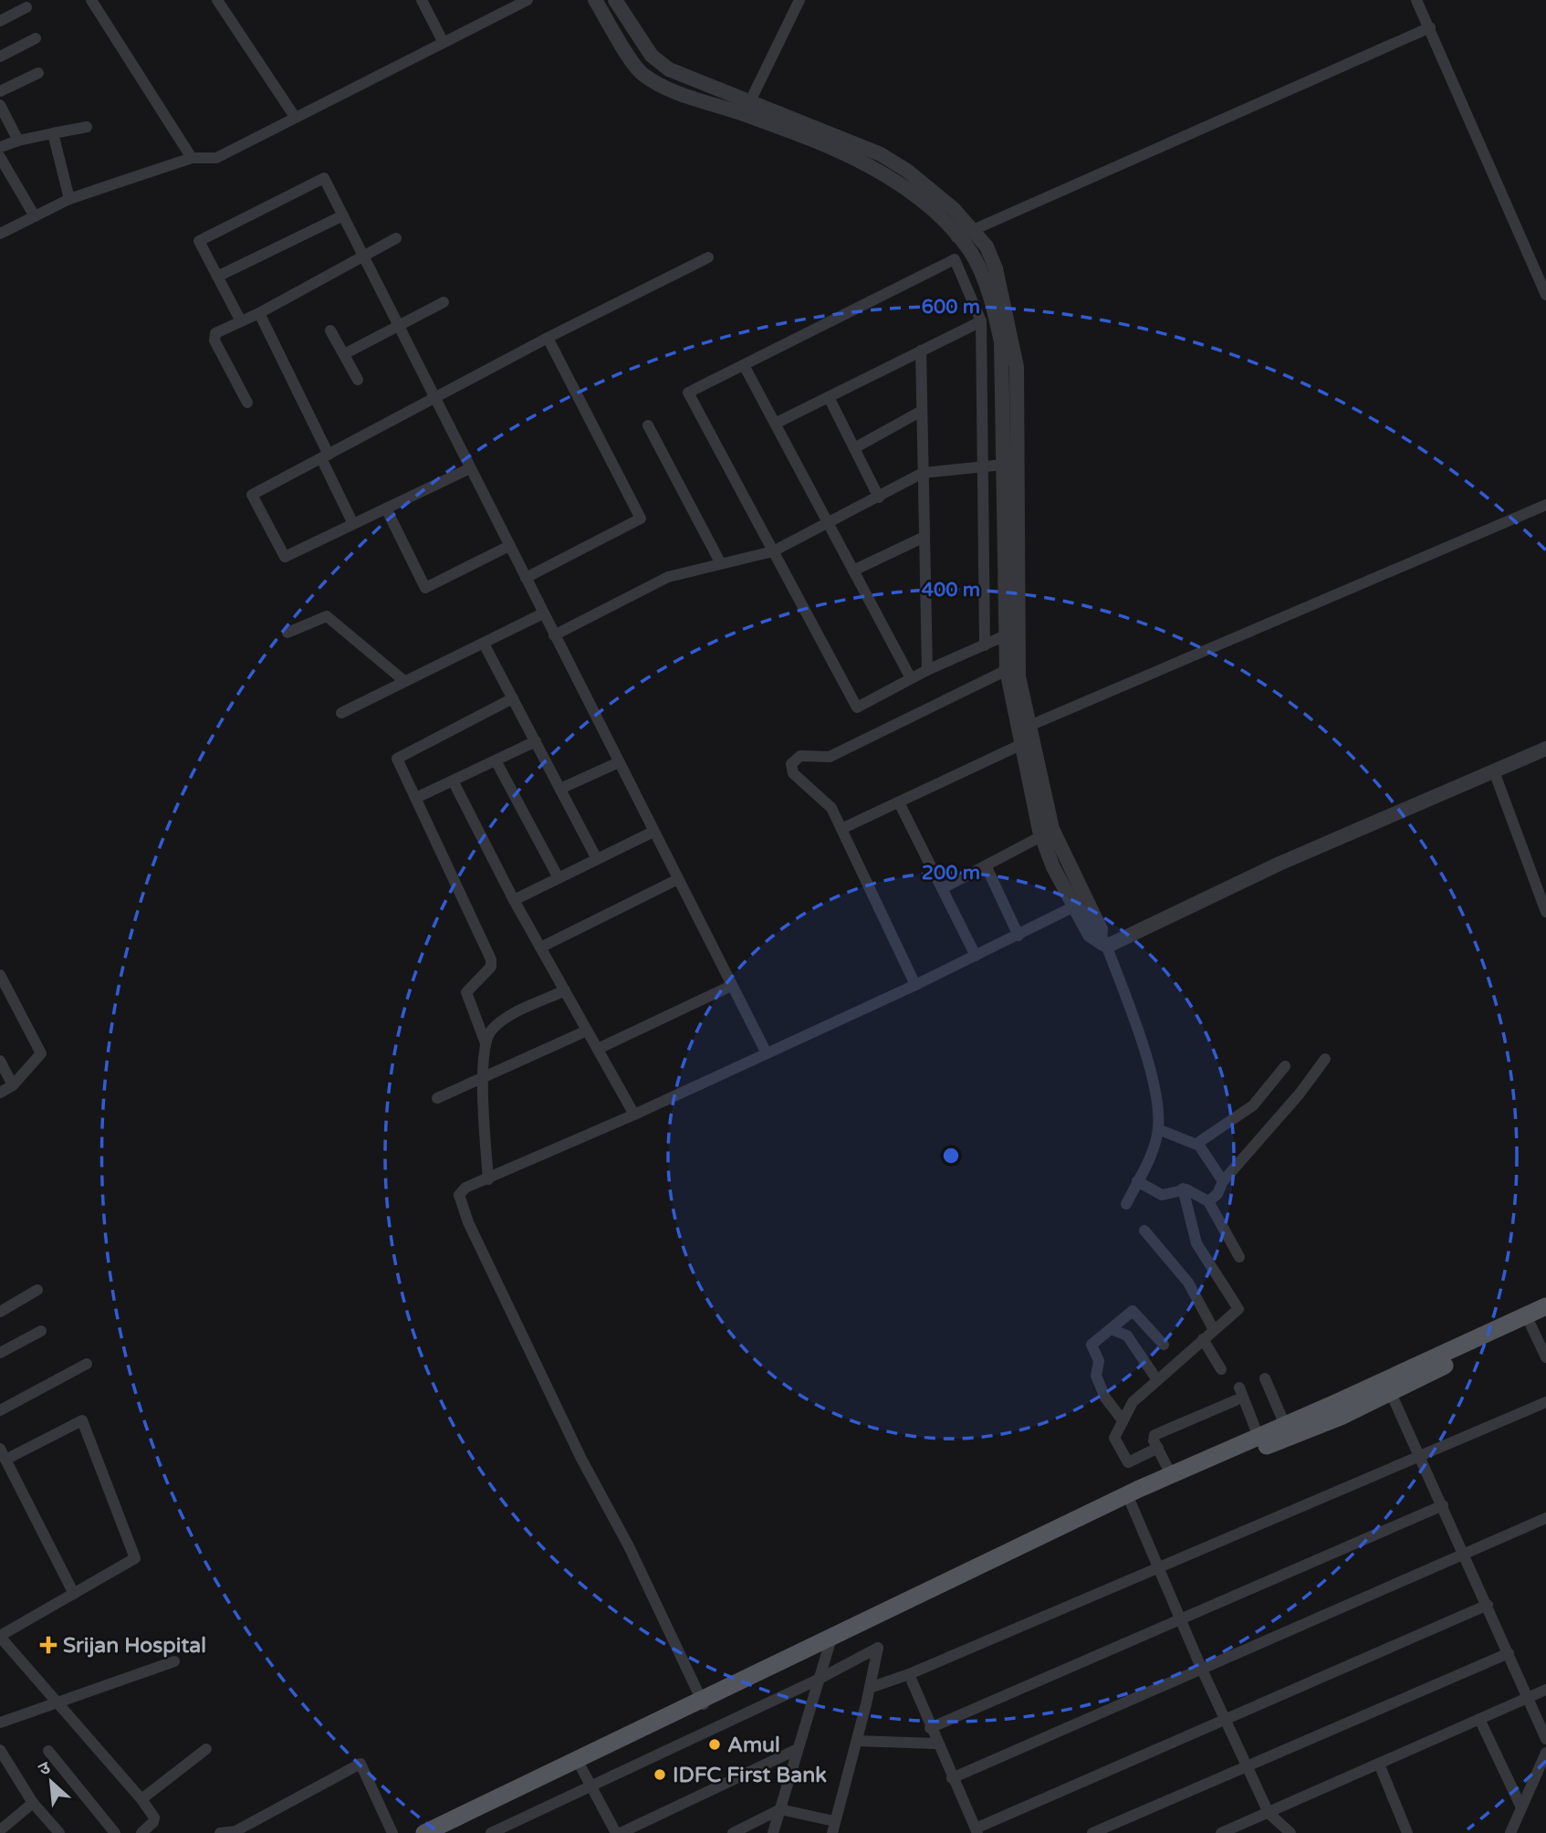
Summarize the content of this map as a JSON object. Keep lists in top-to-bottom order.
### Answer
{
  "places": {
    "health": ["Srijan Hospital"],
    "other": ["Amul", "IDFC First Bank"]
  },
  "north": "top left",
  "rings": ["600 m", "400 m", "200 m"]
}
